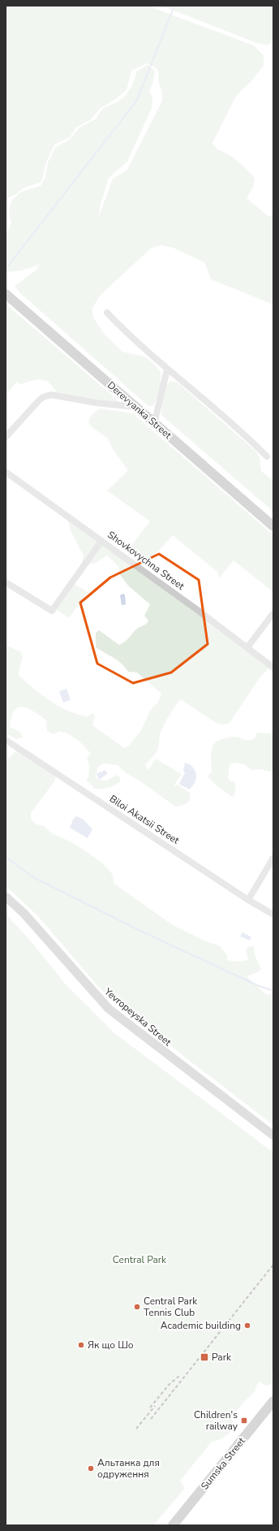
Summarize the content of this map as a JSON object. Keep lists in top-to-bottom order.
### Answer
{
  "streets": {
    "main road": ["Derevyanka Street", "Yevropeyska Street", "Sumska Street"],
    "street": ["Shovkovychna Street", "Biloi Akatsii Street"]
  },
  "parks": ["Central Park"],
  "places": {
    "other": [
      "Central Park Tennis Club",
      "Academic building",
      "Як що Шо",
      "Альтанка для одруження"
    ],
    "transit": ["Park", "Children's railway"]
  }
}
